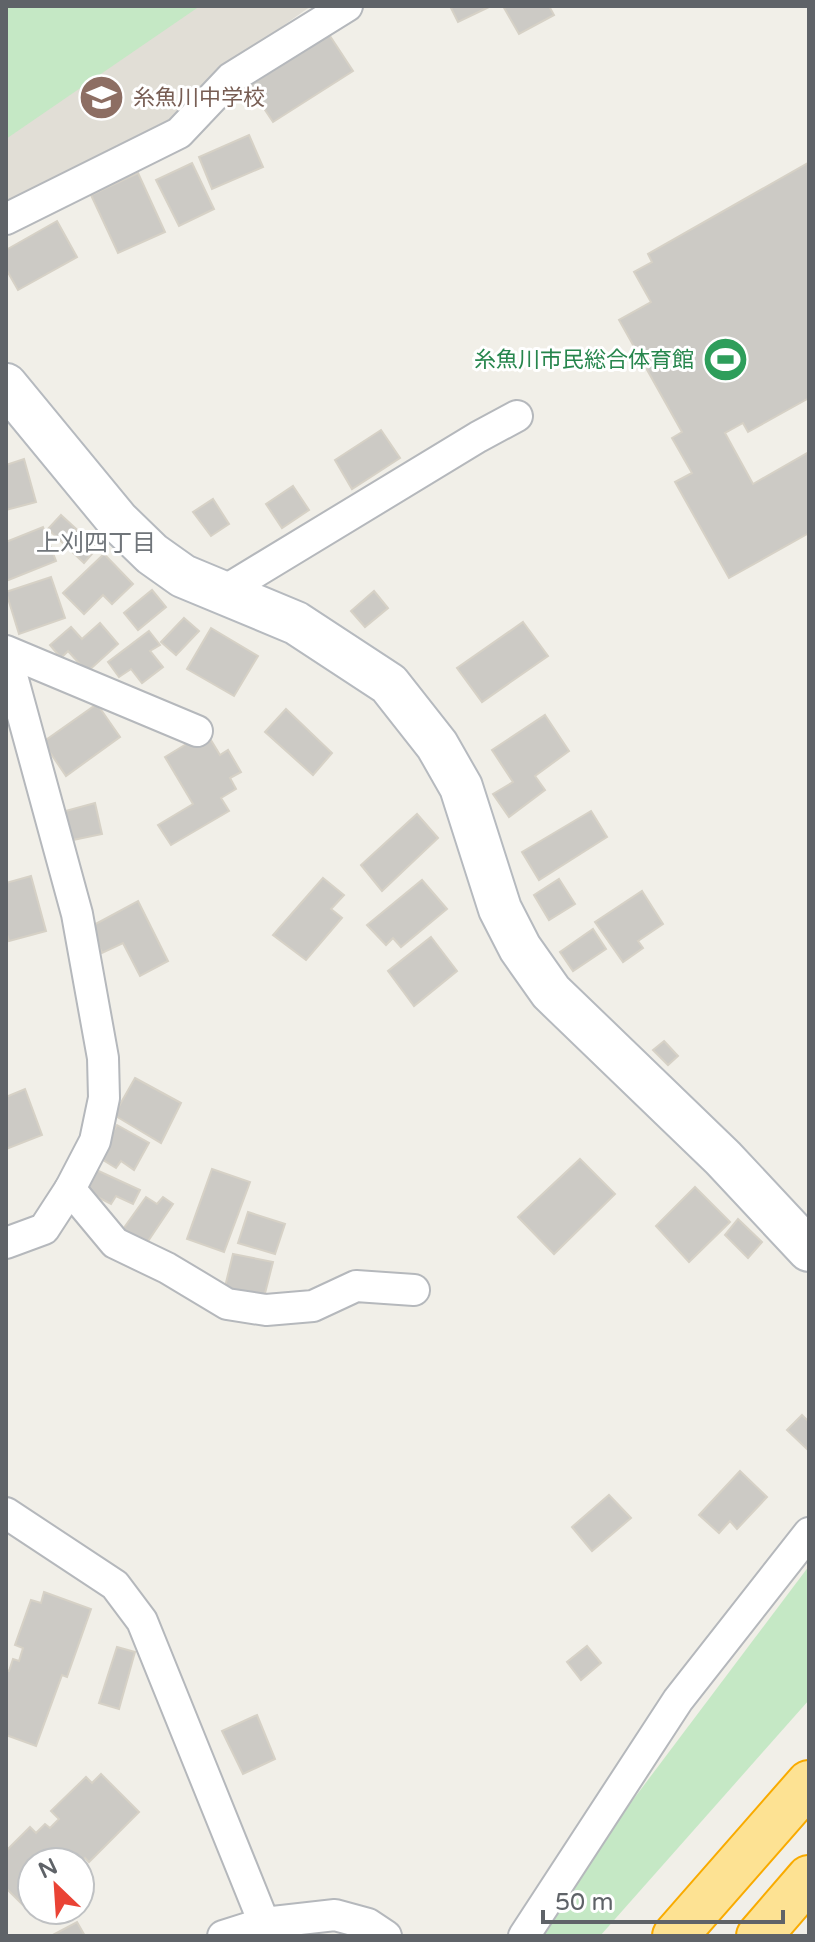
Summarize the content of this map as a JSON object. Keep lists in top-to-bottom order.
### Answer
{
  "districts": ["上刈四丁目"],
  "places": {
    "school or university": ["糸魚川中学校"],
    "sports": ["糸魚川市民総合体育館"]
  },
  "scale_bar": "50 m",
  "north": "top left"
}
